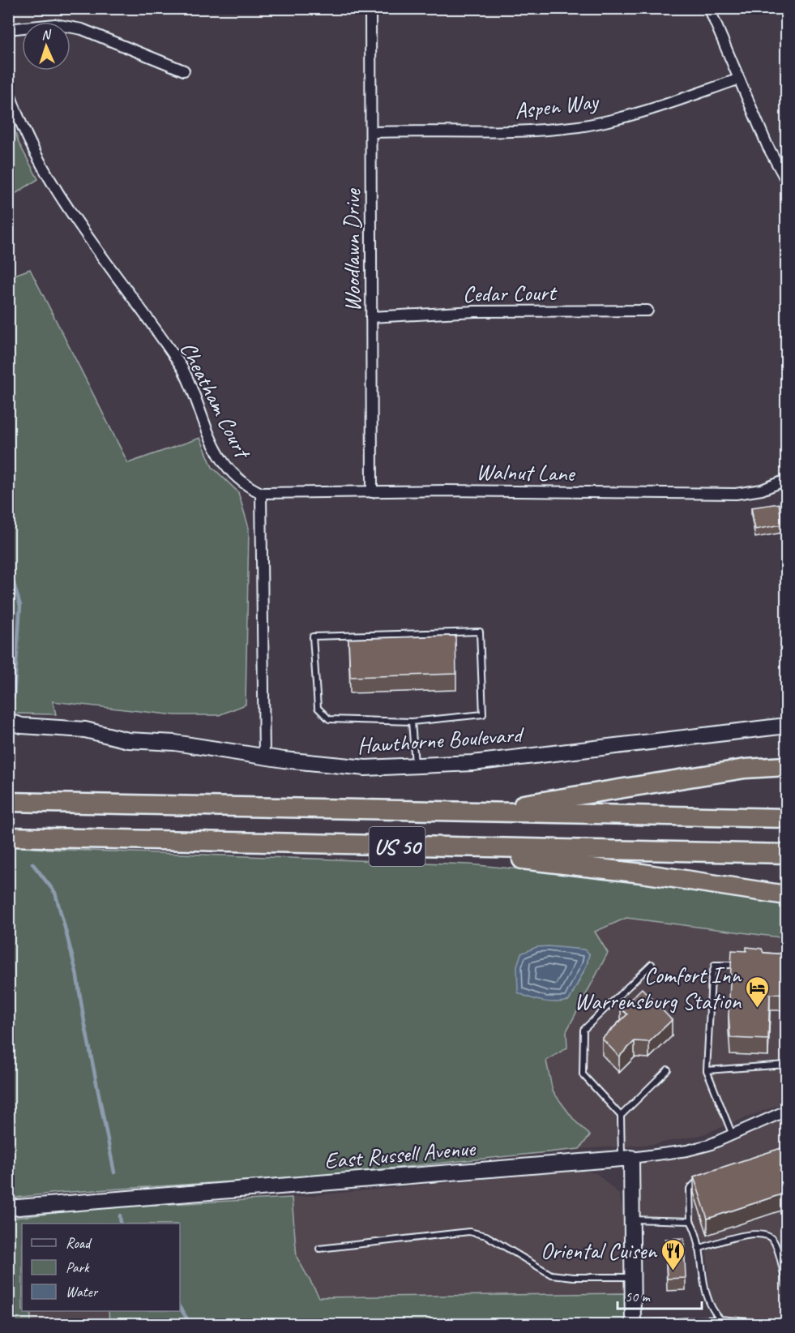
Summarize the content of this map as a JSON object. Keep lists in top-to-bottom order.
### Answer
{
  "streets": {
    "highway": ["US 50"],
    "street": [
      "Aspen Way",
      "Woodlawn Drive",
      "Cedar Court",
      "Cheatham Court",
      "Walnut Lane",
      "Hawthorne Boulevard",
      "East Russell Avenue"
    ]
  },
  "crossings": [
    ["Aspen Way", "Woodlawn Drive"],
    ["Woodlawn Drive", "Cedar Court"],
    ["Woodlawn Drive", "Walnut Lane"],
    ["Cheatham Court", "Walnut Lane"]
  ],
  "places": {
    "hotel": ["Comfort Inn Warrensburg Station"],
    "restaurant": ["Oriental Cuisen"]
  },
  "legend": ["Road", "Park", "Water"],
  "scale_bar": "50 m",
  "north": "top"
}
